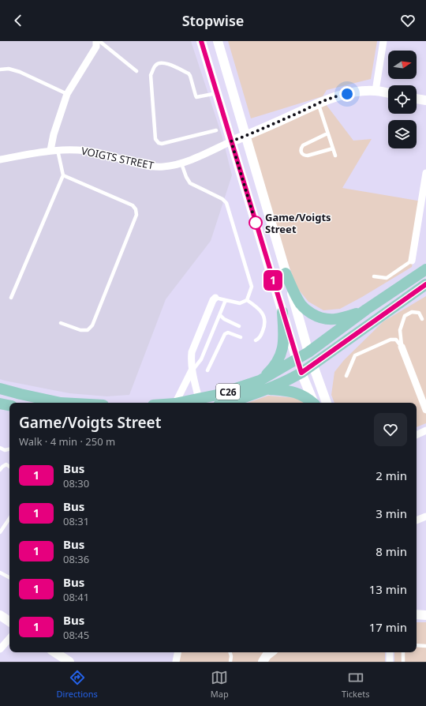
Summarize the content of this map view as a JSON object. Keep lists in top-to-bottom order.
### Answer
{
  "streets": {
    "main road": ["C26"],
    "street": ["VOIGTS STREET"]
  },
  "places": ["Game/Voigts Street"],
  "lines": ["bus line 1"],
  "north": "right",
  "page": {
    "header": "Stopwise",
    "on_map": "1",
    "heading": ["Game/Voigts Street", "Walk · 4 min · 250 m"],
    "list": [
      {
        "mark": "1",
        "name": "Bus",
        "note": "08:30",
        "value": "2 min"
      },
      {
        "mark": "1",
        "name": "Bus",
        "note": "08:31",
        "value": "3 min"
      },
      {
        "mark": "1",
        "name": "Bus",
        "note": "08:36",
        "value": "8 min"
      },
      {
        "mark": "1",
        "name": "Bus",
        "note": "08:41",
        "value": "13 min"
      },
      {
        "mark": "1",
        "name": "Bus",
        "note": "08:45",
        "value": "17 min"
      }
    ],
    "tabs": ["Directions", "Map", "Tickets"]
  }
}
